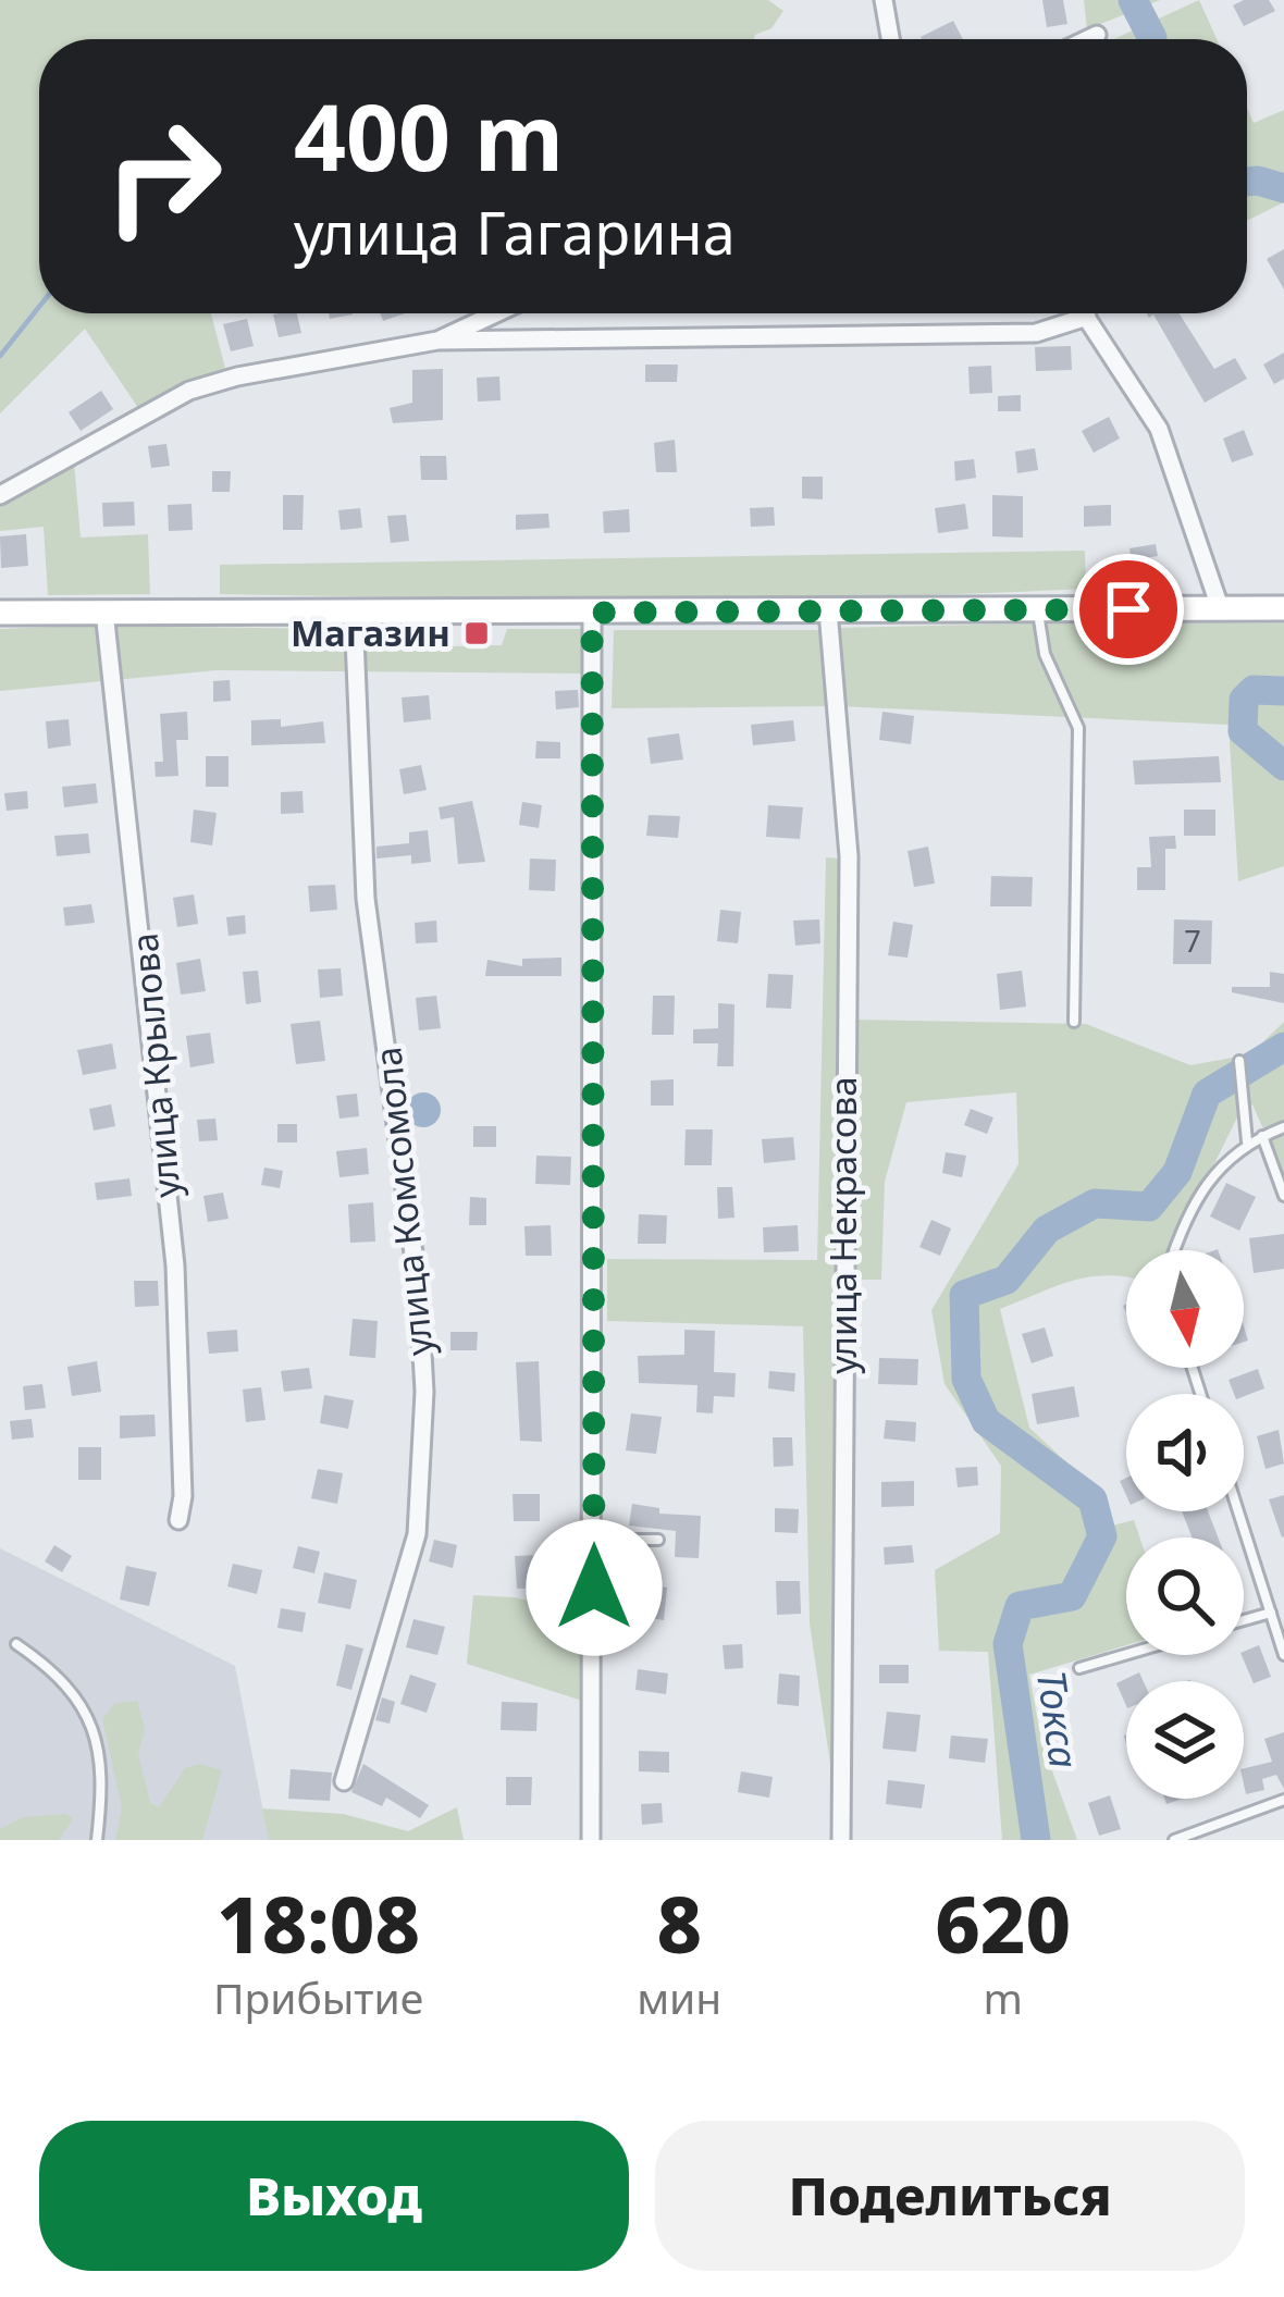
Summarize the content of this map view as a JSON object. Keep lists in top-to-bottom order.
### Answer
{
  "streets": {
    "street": ["улица Крылова", "улица Комсомола", "улица Некрасова"]
  },
  "water": ["Токса"],
  "places": {
    "transit": ["Магазин"]
  },
  "house_numbers": ["7"],
  "north": "bottom",
  "page": {
    "turn": ["400 m", "улица Гагарина"],
    "eta": [
      "18:08",
      "Прибытие",
      "8",
      "мин",
      "620",
      "m"
    ],
    "buttons": ["Выход", "Поделиться"]
  }
}
